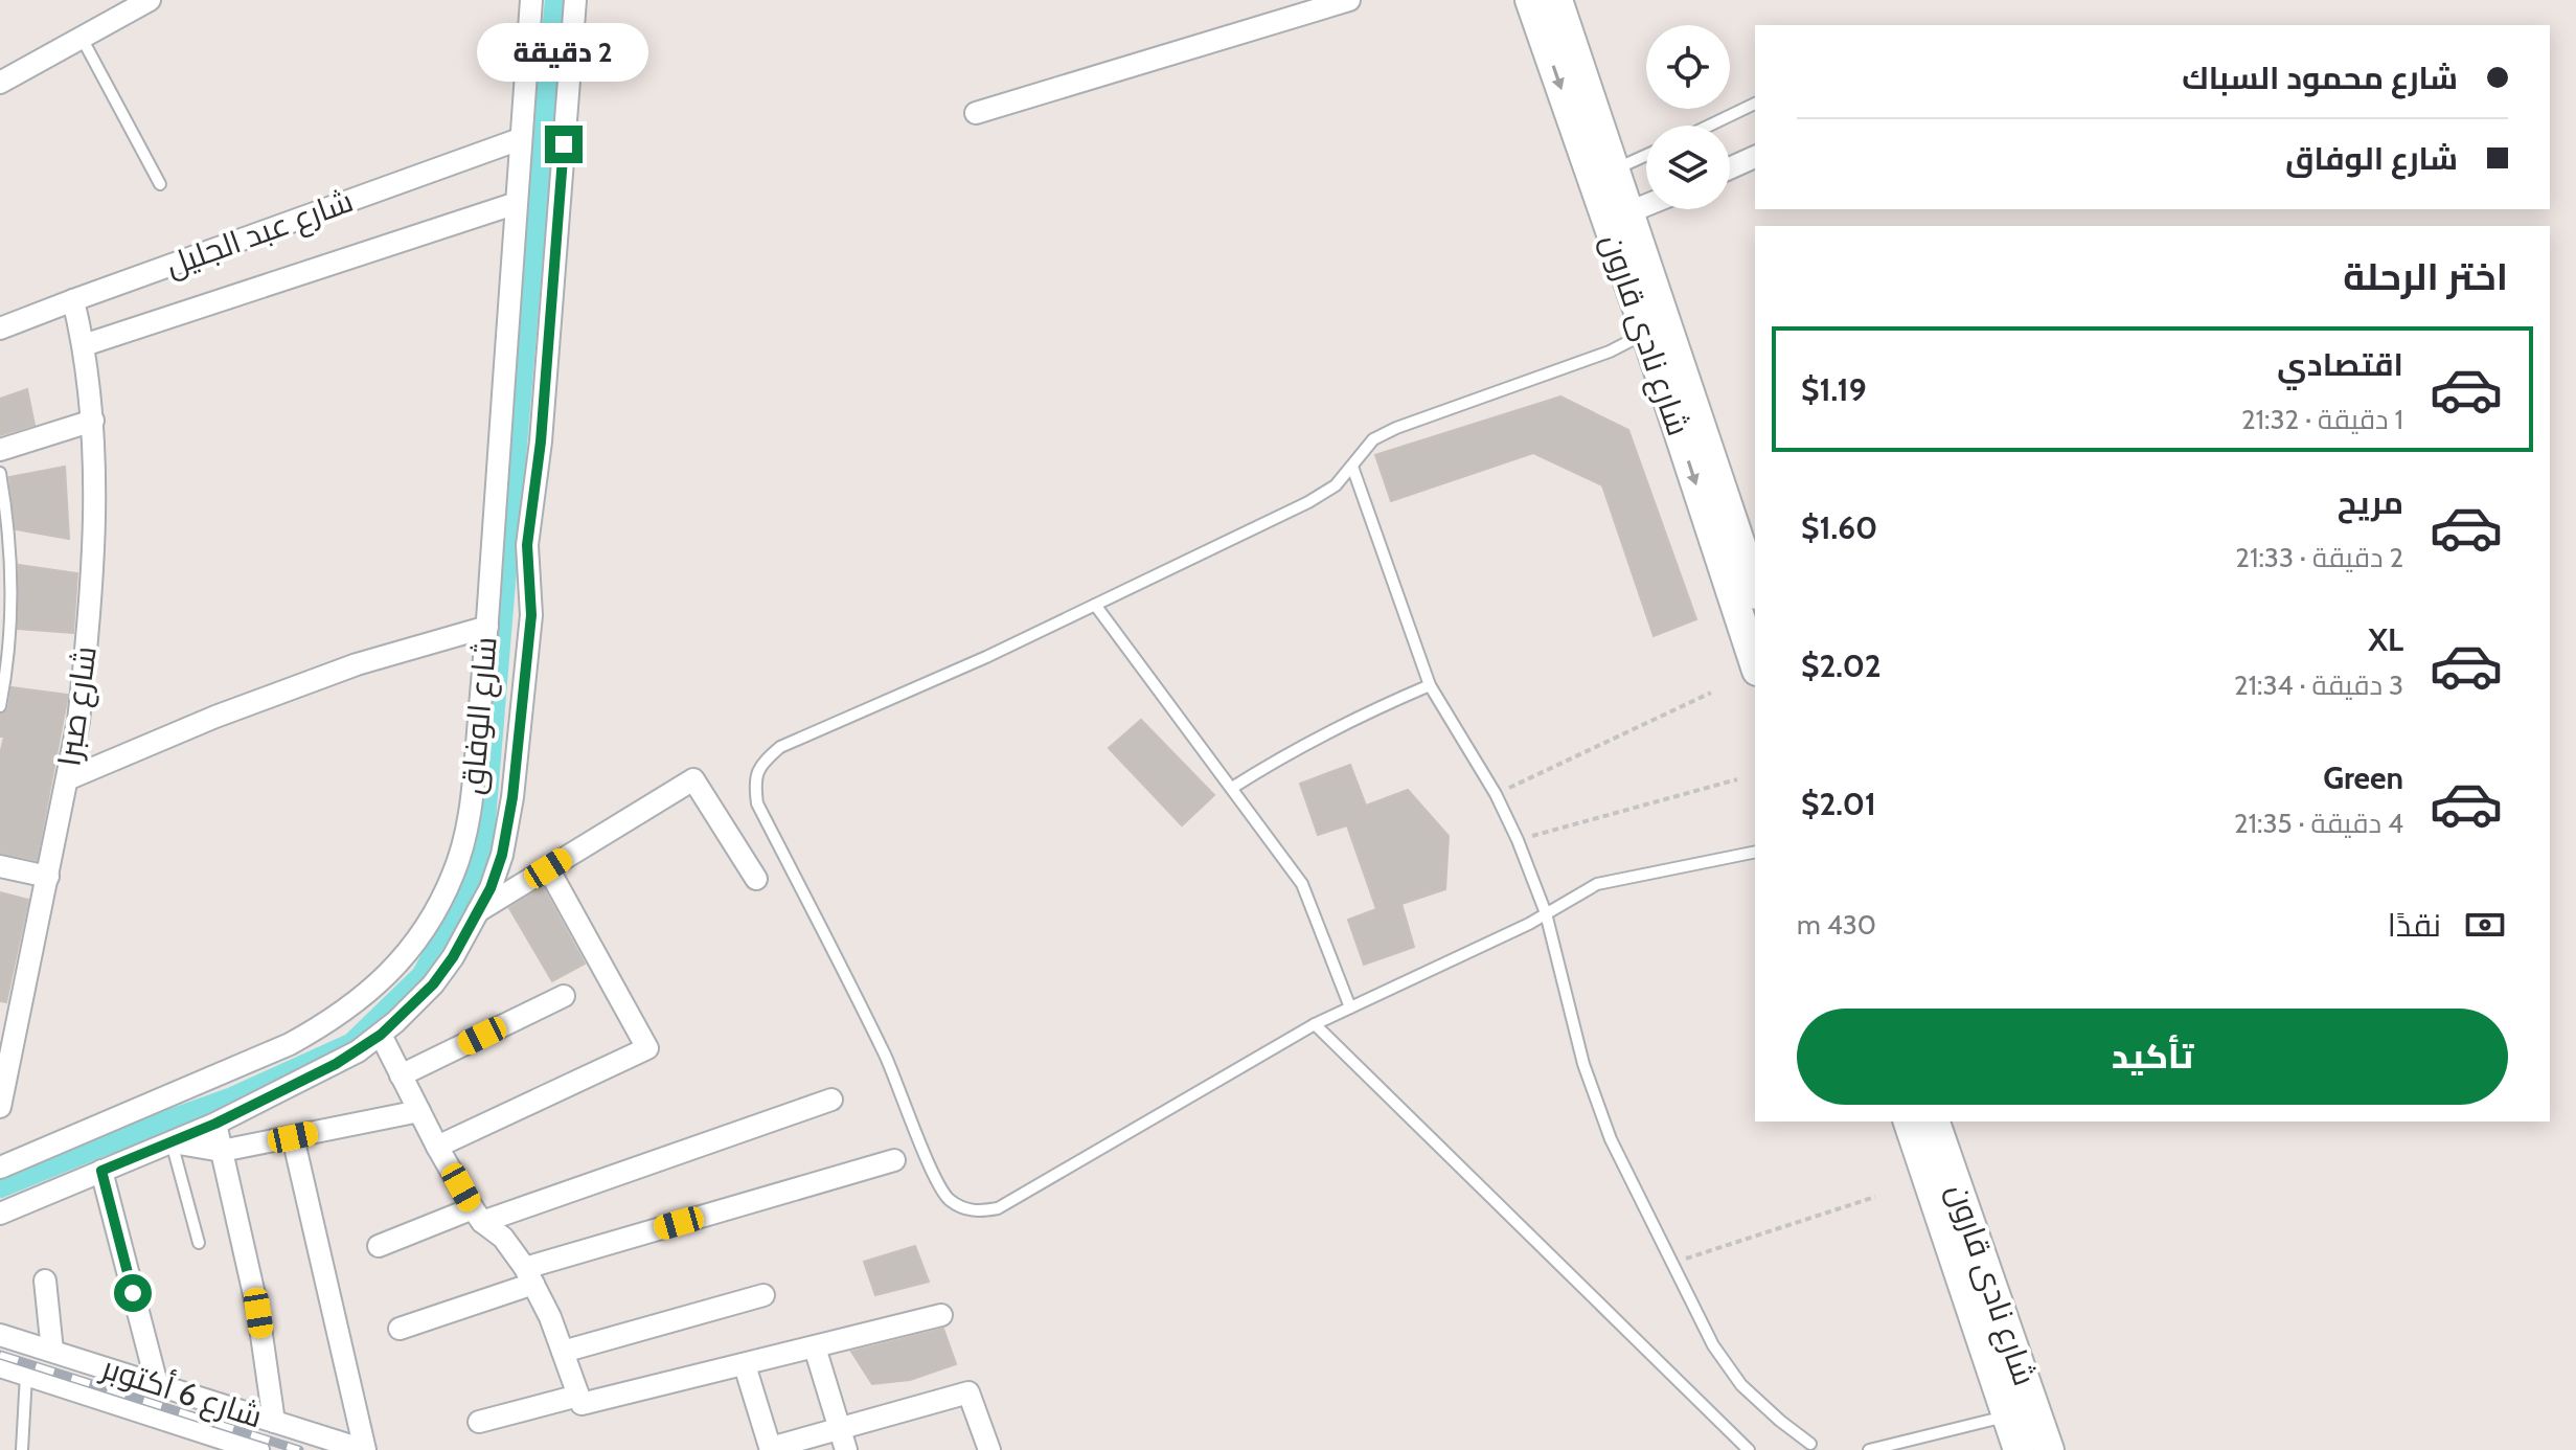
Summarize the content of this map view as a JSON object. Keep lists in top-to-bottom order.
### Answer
{
  "streets": {
    "main road": ["شارع نادى قارون"],
    "street": [
      "شارع عبد الجليل",
      "شارع صبرا",
      "شارع الوفاق",
      "شارع 6 أكتوبر"
    ]
  },
  "crossings": [
    ["شارع عبد الجليل", "شارع صبرا"],
    ["شارع عبد الجليل", "شارع الوفاق"]
  ],
  "page": {
    "bubble": "2 دقيقة",
    "banner": ["شارع محمود السباك", "شارع الوفاق"],
    "heading": "اختر الرحلة",
    "list": [
      {
        "name": "اقتصادي",
        "note": "1 دقيقة · 21:32",
        "value": "$1.19"
      },
      {
        "name": "مريح",
        "note": "2 دقيقة · 21:33",
        "value": "$1.60"
      },
      {
        "name": "XL",
        "note": "3 دقيقة · 21:34",
        "value": "$2.02"
      },
      {
        "name": "Green",
        "note": "4 دقيقة · 21:35",
        "value": "$2.01"
      }
    ],
    "pay": ["نقدًا", "430 m"],
    "buttons": "تأكيد"
  }
}
